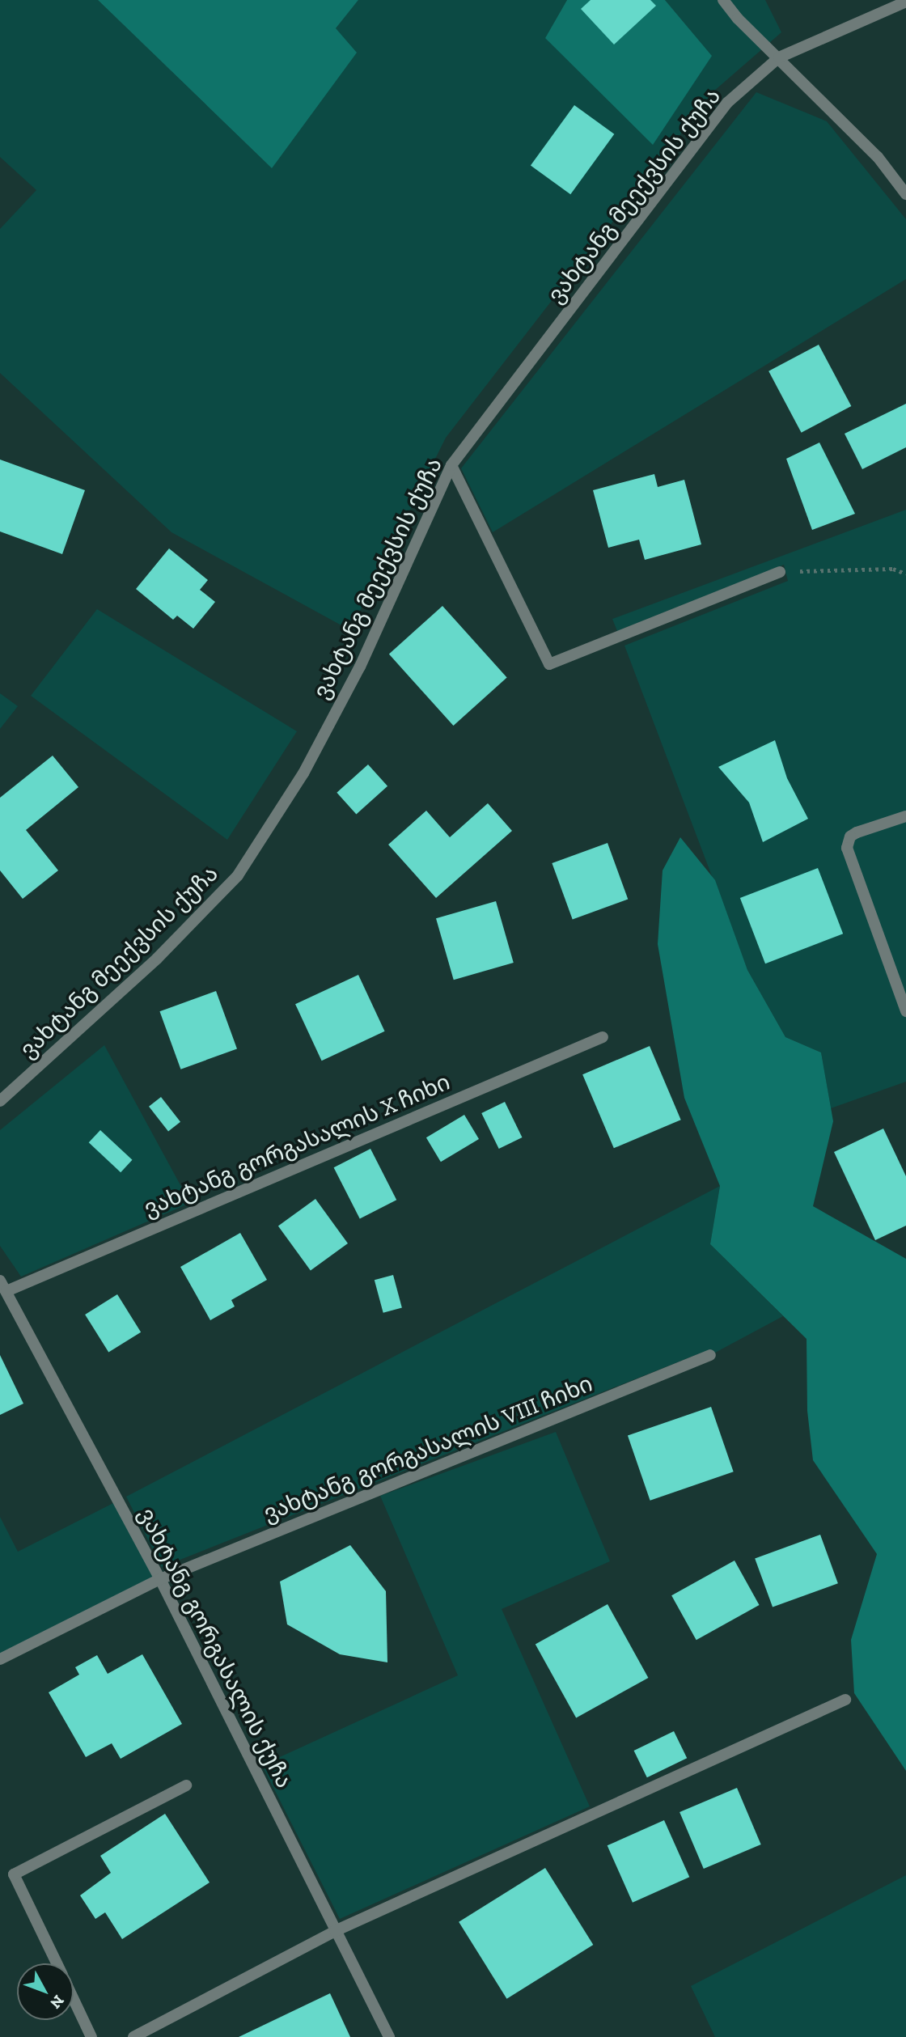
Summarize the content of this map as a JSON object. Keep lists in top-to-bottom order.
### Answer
{
  "streets": {
    "street": [
      "ვახტანგ მეექვსის ქუჩა",
      "ვახტანგ გორგასალის X ჩიხი",
      "ვახტანგ გორგასალის VIII ჩიხი",
      "ვახტანგ გორგასალის ქუჩა"
    ]
  },
  "crossings": [
    ["ვახტანგ გორგასალის X ჩიხი", "ვახტანგ გორგასალის ქუჩა"],
    ["ვახტანგ გორგასალის VIII ჩიხი", "ვახტანგ გორგასალის ქუჩა"]
  ],
  "north": "bottom right"
}
